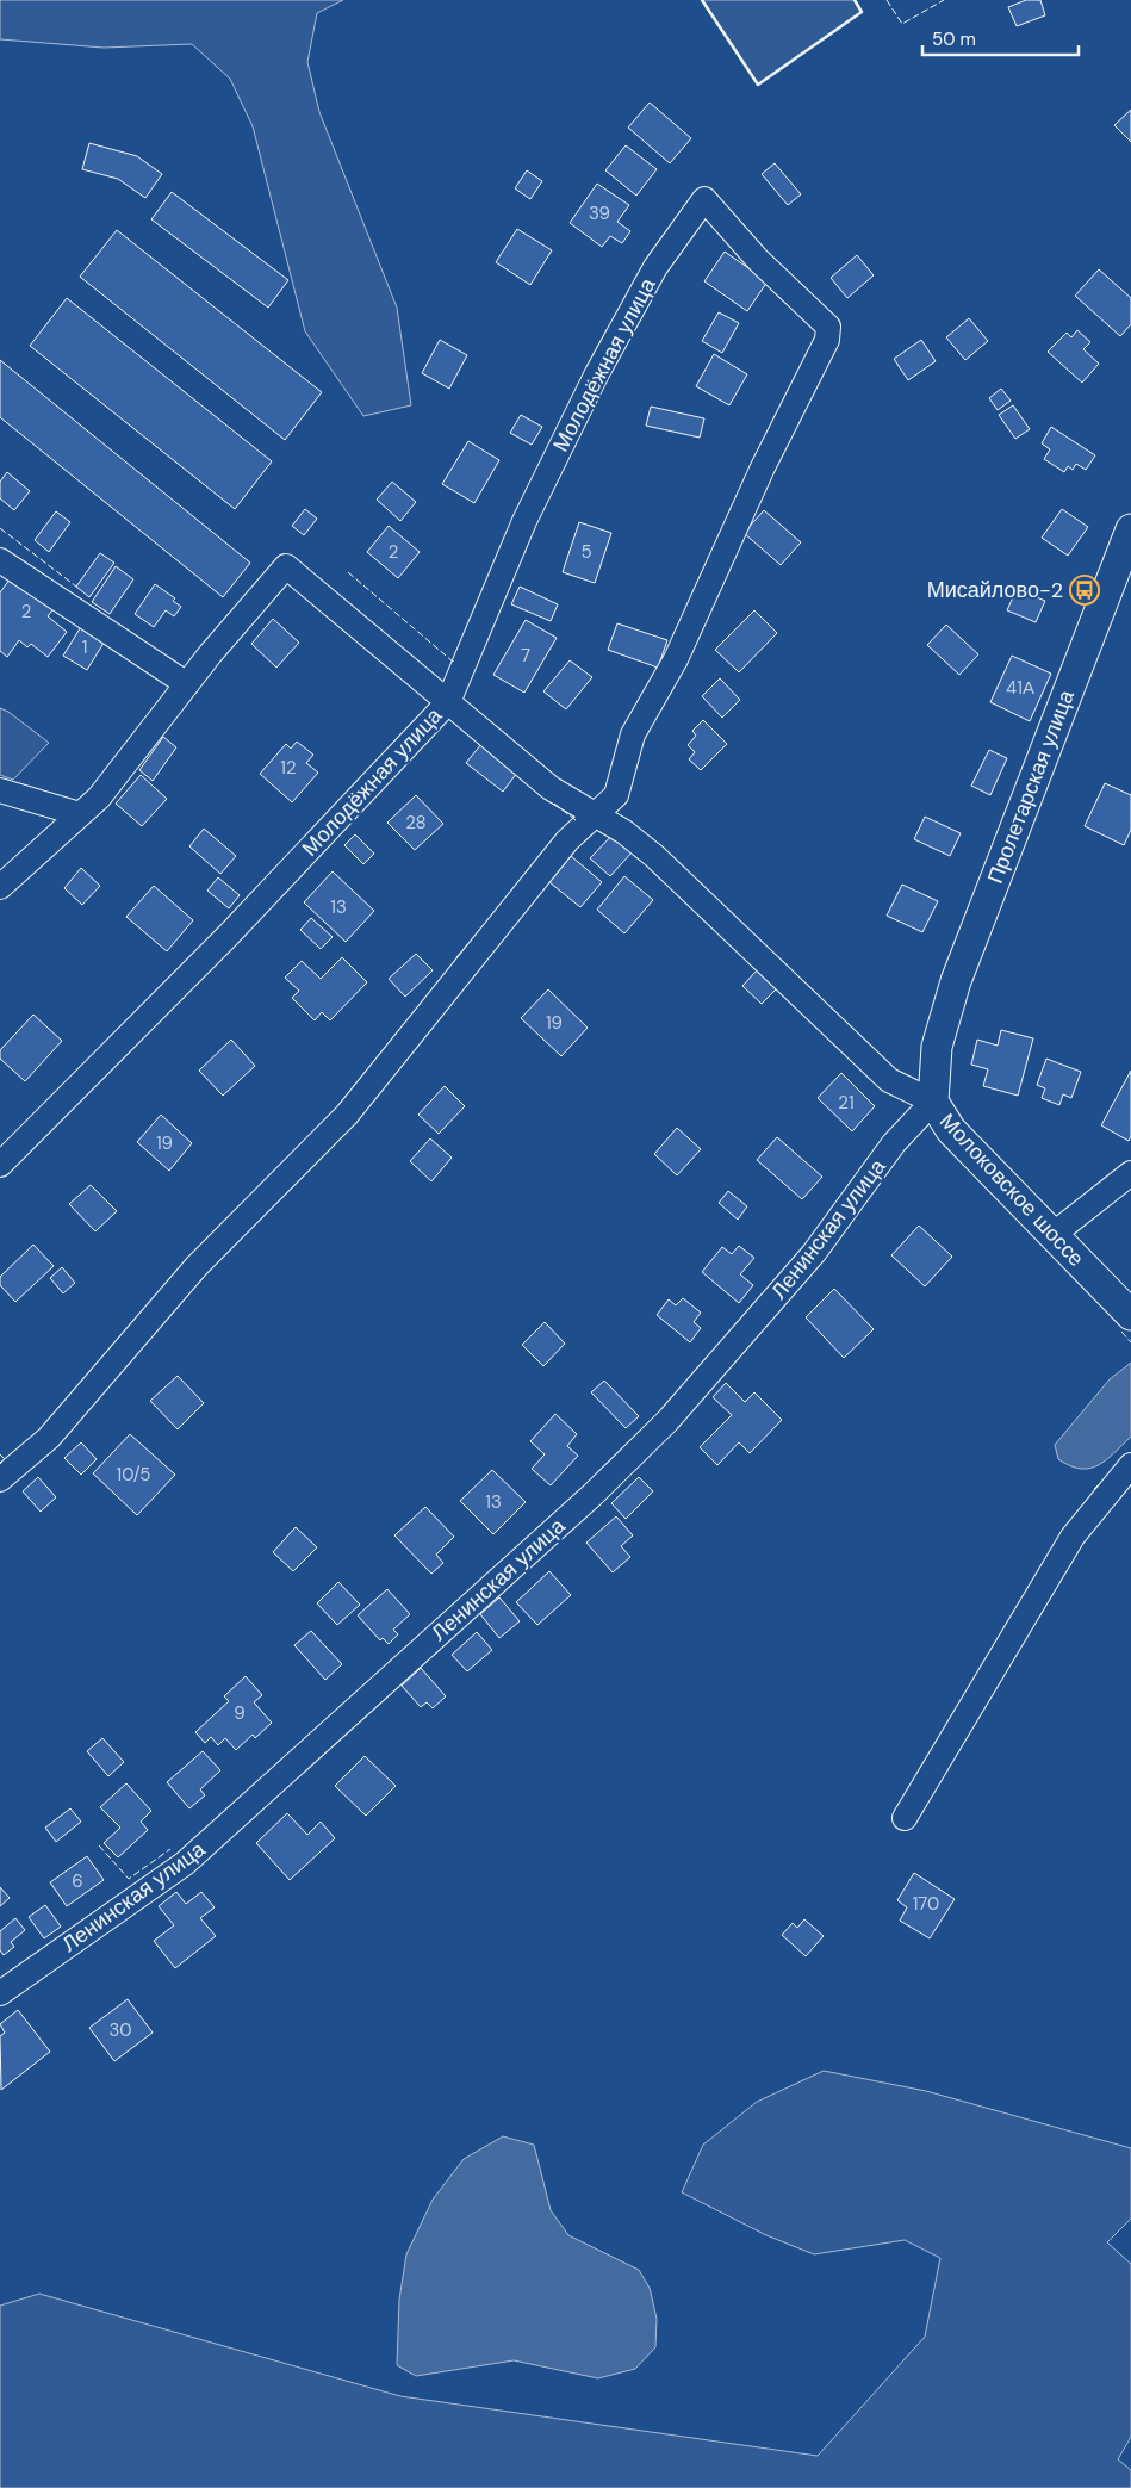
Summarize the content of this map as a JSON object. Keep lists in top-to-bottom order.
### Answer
{
  "streets": {
    "main road": ["Пролетарская улица", "Молоковское шоссе"],
    "street": ["Молодёжная улица", "Ленинская улица"]
  },
  "crossings": [
    ["Пролетарская улица", "Молоковское шоссе"],
    ["Молоковское шоссе", "Ленинская улица"]
  ],
  "places": {
    "bus stop": ["Мисайлово-2"]
  },
  "house_numbers": [
    "39",
    "2",
    "5",
    "2",
    "1",
    "7",
    "41А",
    "12",
    "28",
    "13",
    "19",
    "21",
    "19",
    "10/5",
    "13",
    "9",
    "6",
    "170",
    "30"
  ],
  "scale_bar": "50 m"
}
